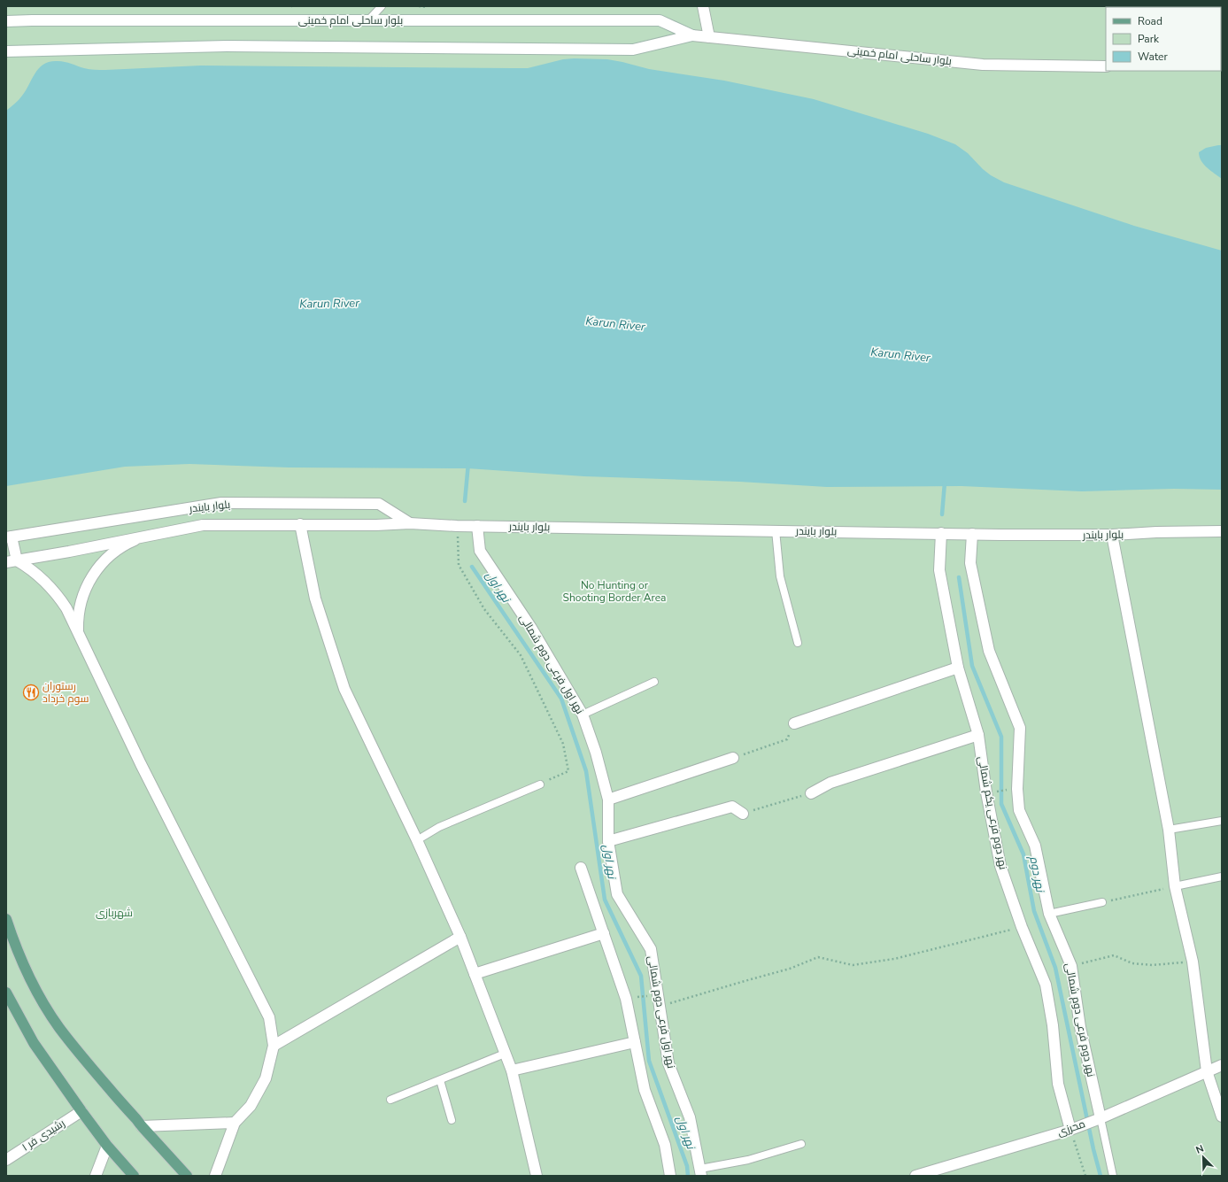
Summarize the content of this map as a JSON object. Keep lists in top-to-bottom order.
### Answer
{
  "streets": {
    "street": [
      "بلوار ساحلی امام خمینی",
      "بلوار بایندر",
      "نهر اول فرعی دوم شمالی",
      "نهر دوم فرعی یکم شمالی",
      "نهر دوم فرعی دوم شمالی",
      "محرزی",
      "رشیدی فر ۱"
    ]
  },
  "crossings": [
    ["بلوار بایندر", "نهر اول فرعی دوم شمالی"],
    ["بلوار بایندر", "نهر دوم فرعی یکم شمالی"],
    ["بلوار بایندر", "نهر دوم فرعی دوم شمالی"],
    ["نهر دوم فرعی یکم شمالی", "محرزی"],
    ["نهر دوم فرعی دوم شمالی", "محرزی"]
  ],
  "water": ["Karun River", "نهر اول", "نهر دوم"],
  "parks": ["No Hunting or Shooting Border Area", "شهربازی"],
  "places": {
    "restaurant": ["رستوران سوم خرداد"]
  },
  "legend": ["Road", "Park", "Water"],
  "north": "top left"
}
